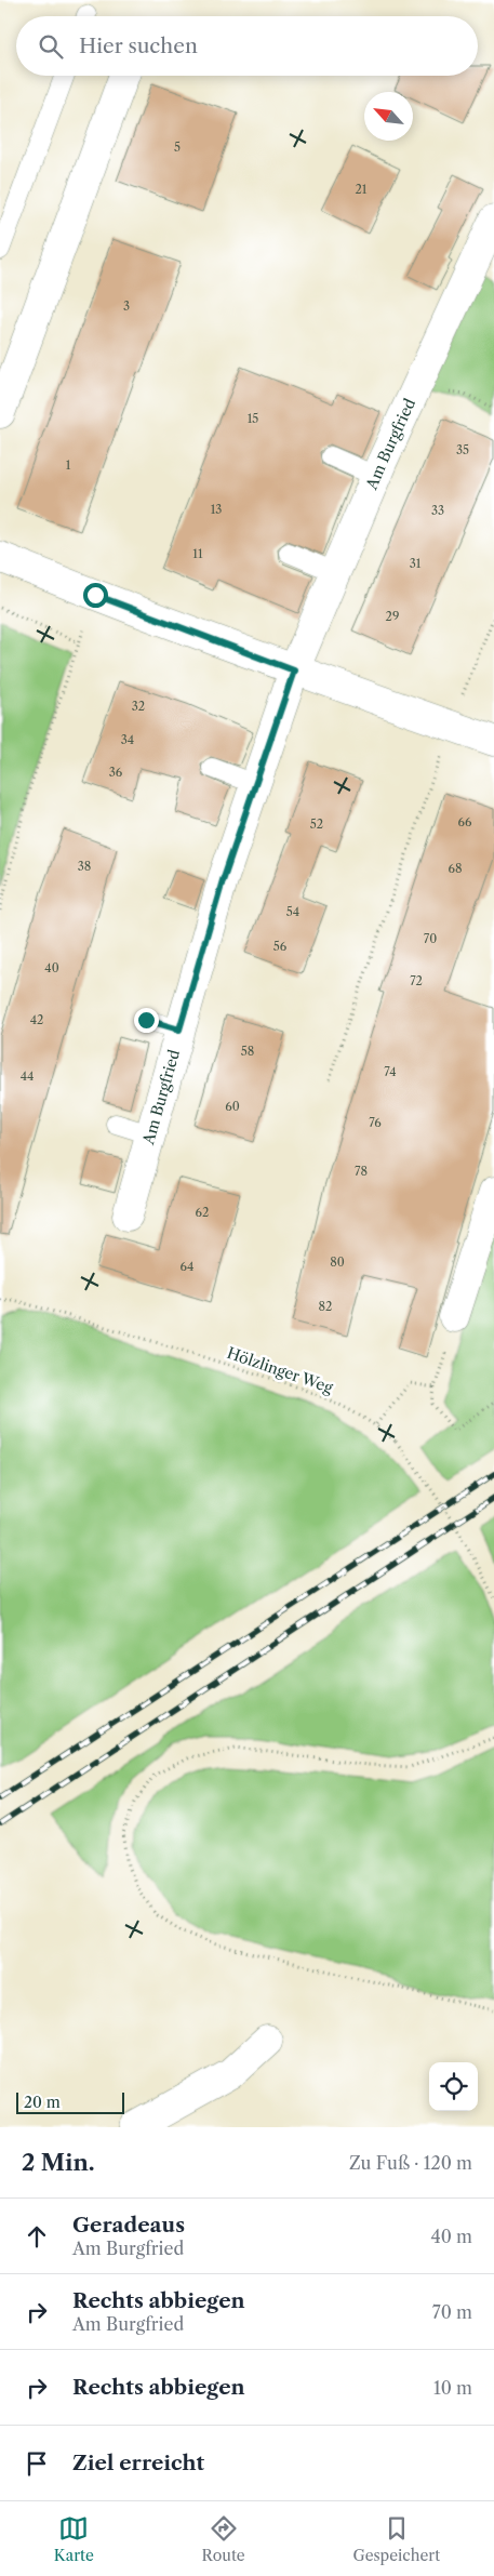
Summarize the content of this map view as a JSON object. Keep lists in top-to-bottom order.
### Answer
{
  "streets": {
    "street": ["Am Burgfried"],
    "path": ["Hölzlinger Weg"]
  },
  "house_numbers": [
    "5",
    "21",
    "3",
    "15",
    "35",
    "1",
    "13",
    "33",
    "11",
    "31",
    "29",
    "32",
    "34",
    "36",
    "66",
    "52",
    "38",
    "68",
    "54",
    "70",
    "56",
    "40",
    "72",
    "42",
    "58",
    "74",
    "44",
    "60",
    "76",
    "78",
    "62",
    "80",
    "64",
    "82"
  ],
  "scale_bar": "20 m",
  "north": "top left",
  "page": {
    "search": "Hier suchen",
    "scale": "20 m",
    "heading": ["2 Min.", "Zu Fuß · 120 m"],
    "list": [
      ["Geradeaus", "Am Burgfried", "40 m"],
      ["Rechts abbiegen", "Am Burgfried", "70 m"],
      ["Rechts abbiegen", "10 m"],
      "Ziel erreicht"
    ],
    "nav": ["Karte", "Route", "Gespeichert"]
  }
}
